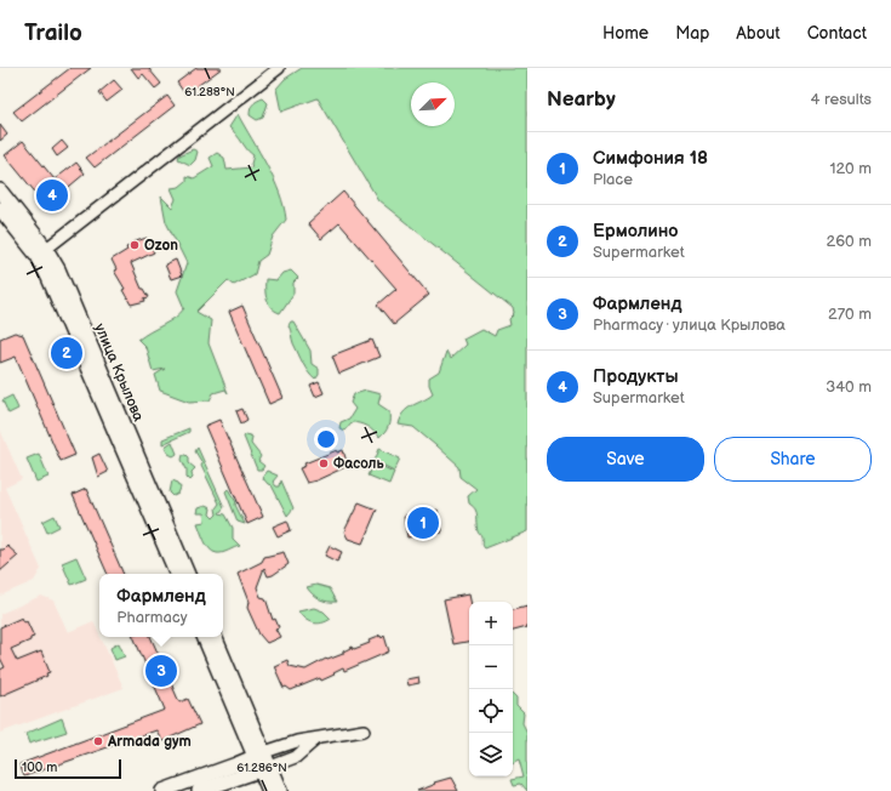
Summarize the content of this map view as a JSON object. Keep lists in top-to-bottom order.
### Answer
{
  "streets": {
    "main road": ["улица Крылова"]
  },
  "places": ["Ozon", "Фасоль", "Armada gym"],
  "scale_bar": "100 m",
  "north": "top right",
  "page": {
    "header": "Trailo",
    "nav": [
      "Home",
      "Map",
      "About",
      "Contact"
    ],
    "heading": ["Nearby", "4 results"],
    "list": [
      {
        "mark": "1",
        "name": "Симфония 18",
        "note": "Place",
        "value": "120 m"
      },
      {
        "mark": "2",
        "name": "Ермолино",
        "note": "Supermarket",
        "value": "260 m"
      },
      {
        "mark": "3",
        "name": "Фармленд",
        "note": "Pharmacy · улица Крылова",
        "value": "270 m"
      },
      {
        "mark": "4",
        "name": "Продукты",
        "note": "Supermarket",
        "value": "340 m"
      }
    ],
    "pins": [
      "4",
      "2",
      "1",
      "3"
    ],
    "buttons": ["Save", "Share"],
    "popup": ["Фармленд", "Pharmacy"],
    "map_buttons": ["+", "−"],
    "scale": "100 m"
  },
  "coordinates": ["61.288°N", "61.286°N"]
}
